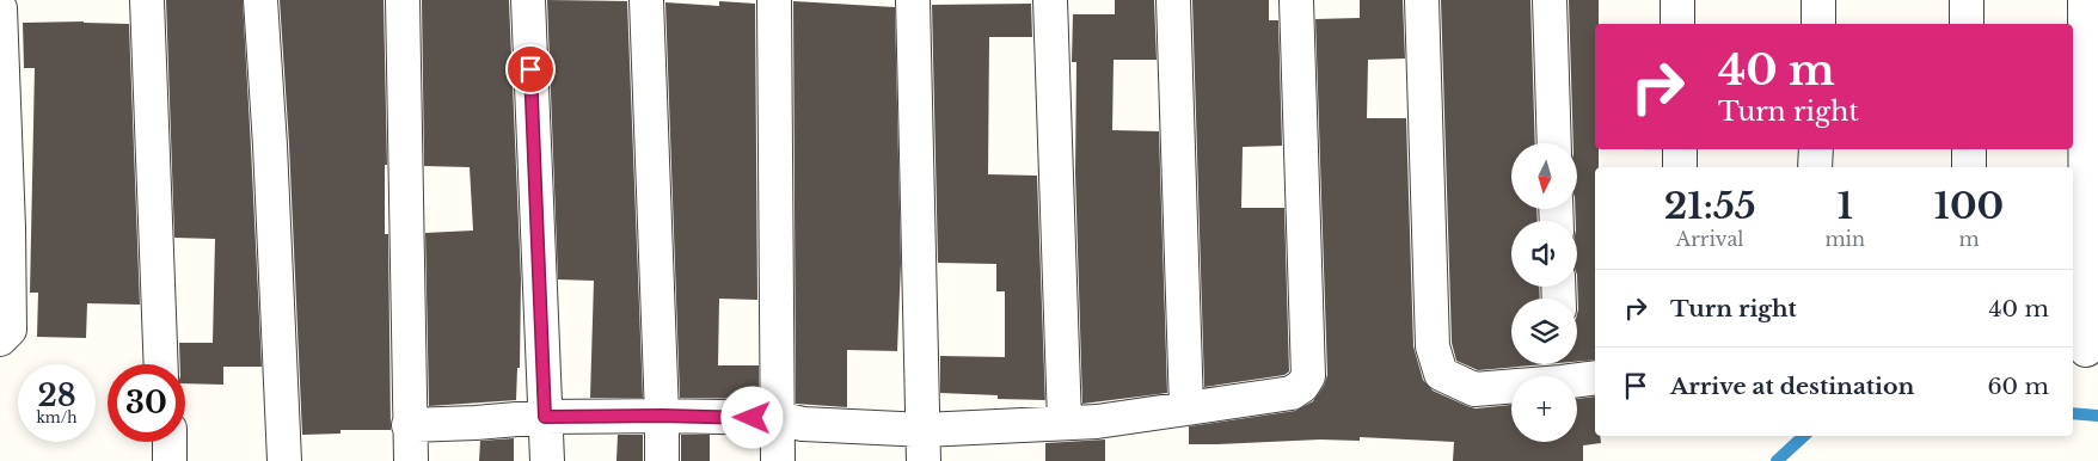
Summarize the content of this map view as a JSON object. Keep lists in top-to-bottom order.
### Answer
{
  "north": "bottom",
  "page": {
    "turn": ["40 m", "Turn right"],
    "map_buttons": "+",
    "eta": [
      "21:55",
      "Arrival",
      "1",
      "min",
      "100",
      "m"
    ],
    "list": [
      {
        "name": "Turn right",
        "value": "40 m"
      },
      {
        "name": "Arrive at destination",
        "value": "60 m"
      }
    ],
    "speed": "28 km/h",
    "limit": "30"
  }
}
